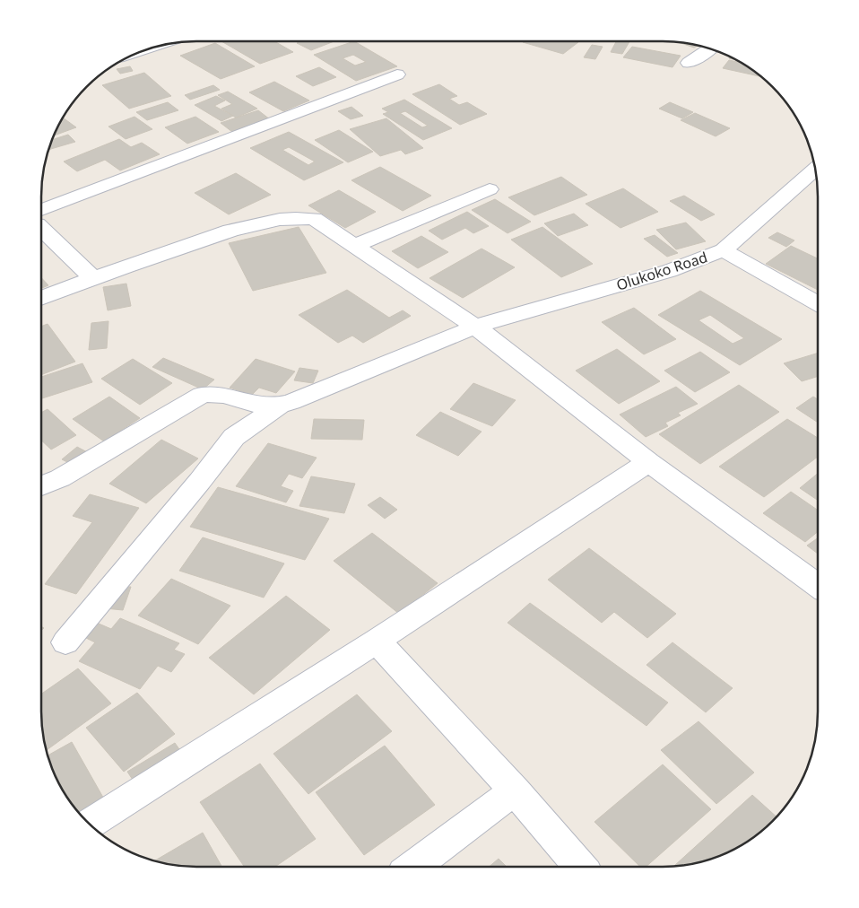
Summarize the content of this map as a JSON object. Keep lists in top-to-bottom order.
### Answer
{
  "streets": {
    "street": ["Olukoko Road"]
  }
}
